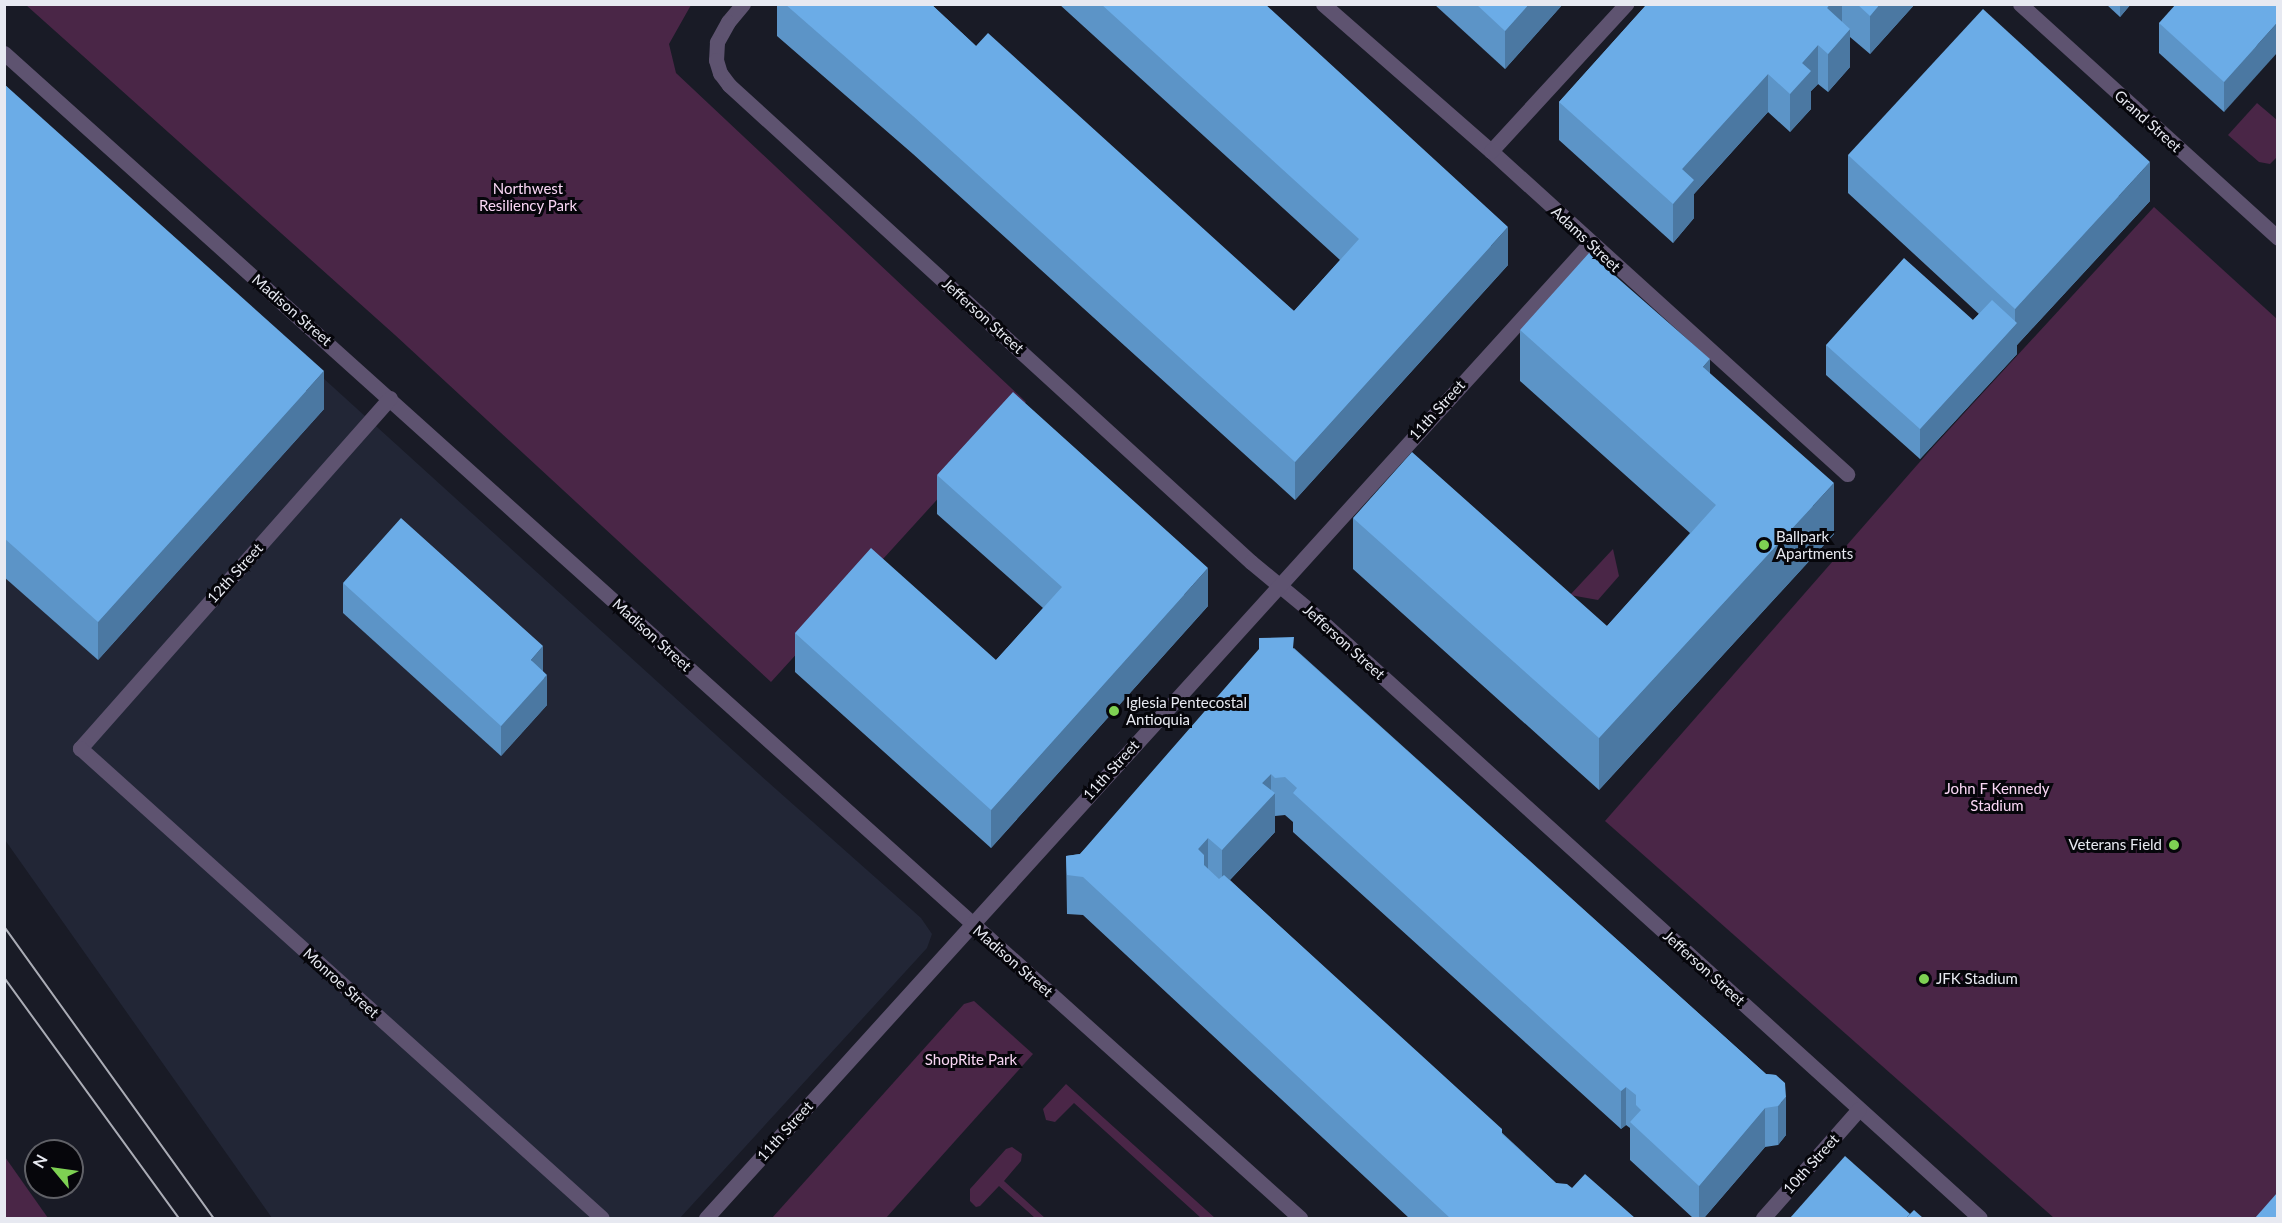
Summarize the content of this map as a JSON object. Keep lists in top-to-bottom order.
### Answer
{
  "streets": {
    "street": [
      "Grand Street",
      "Adams Street",
      "Madison Street",
      "Jefferson Street",
      "11th Street",
      "12th Street",
      "Monroe Street",
      "10th Street"
    ]
  },
  "crossings": [
    ["Adams Street", "11th Street"],
    ["Madison Street", "11th Street"],
    ["Madison Street", "12th Street"],
    ["Jefferson Street", "11th Street"],
    ["Jefferson Street", "10th Street"],
    ["12th Street", "Monroe Street"]
  ],
  "parks": ["Northwest Resiliency Park", "John F Kennedy Stadium", "ShopRite Park"],
  "places": [
    "Ballpark Apartments",
    "Iglesia Pentecostal Antioquia",
    "Veterans Field",
    "JFK Stadium"
  ],
  "north": "top left"
}
